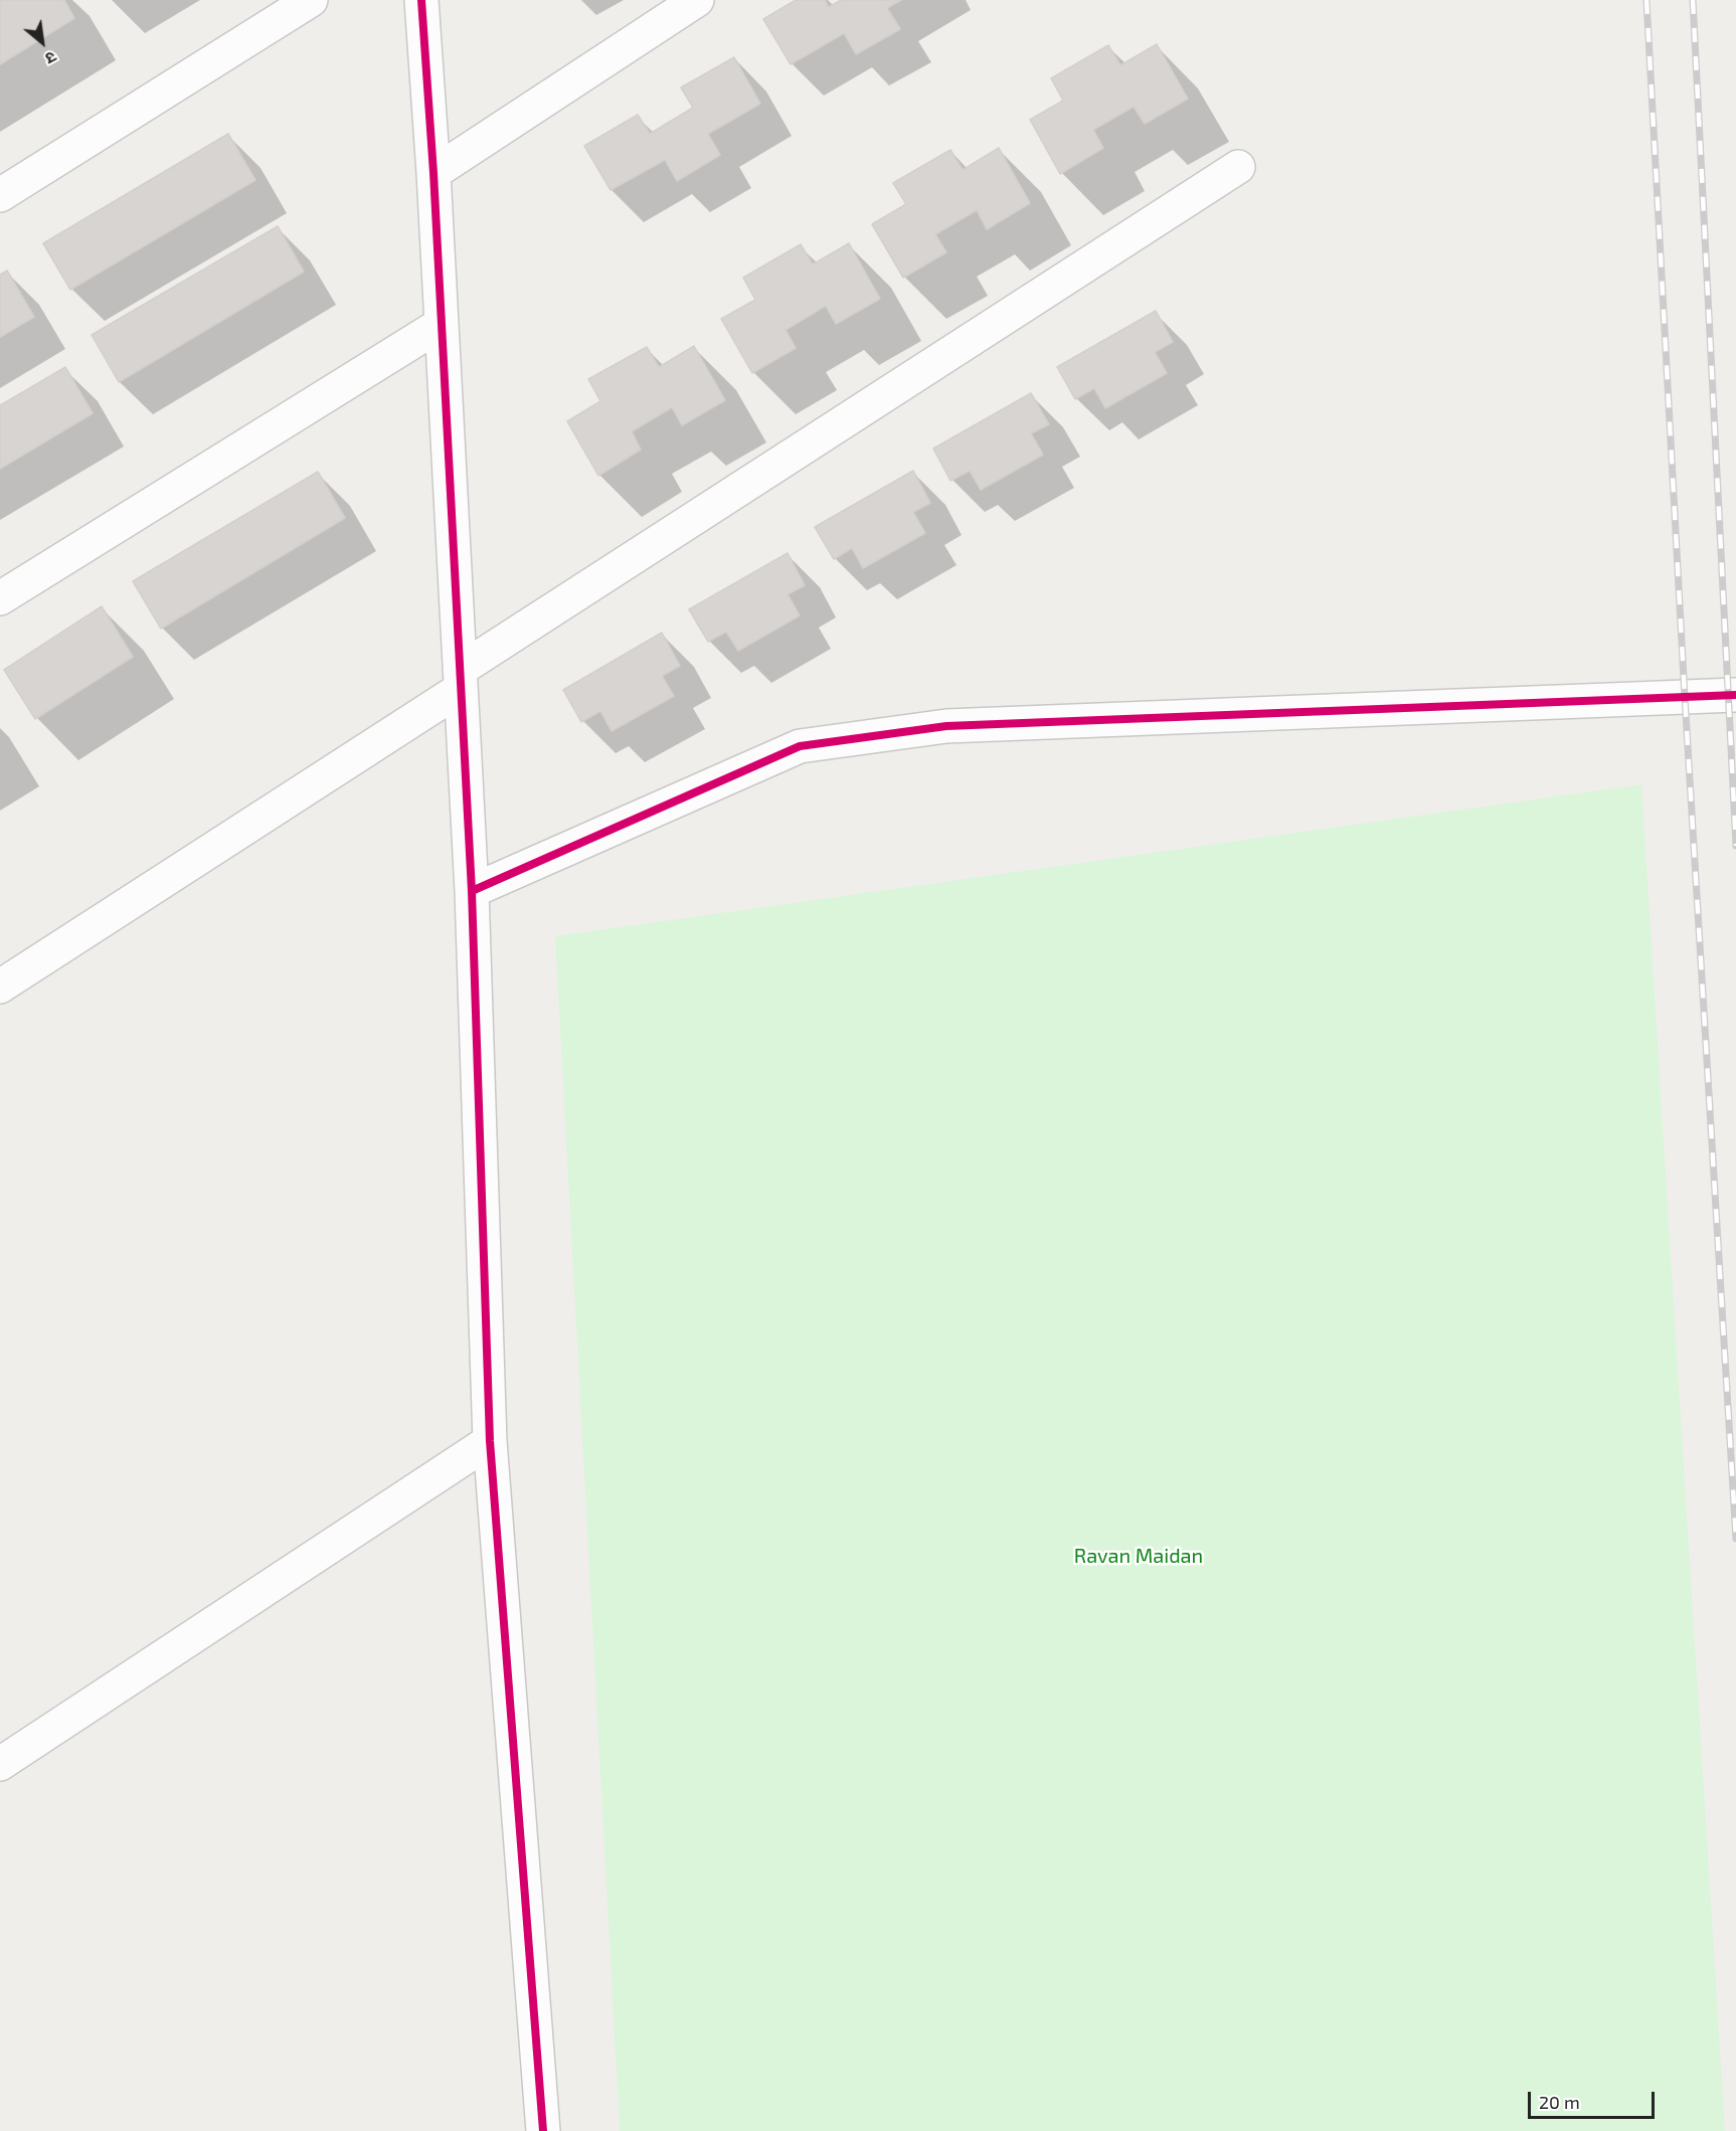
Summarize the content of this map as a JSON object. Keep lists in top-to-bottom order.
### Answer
{
  "parks": ["Ravan Maidan"],
  "scale_bar": "20 m",
  "north": "bottom right"
}
